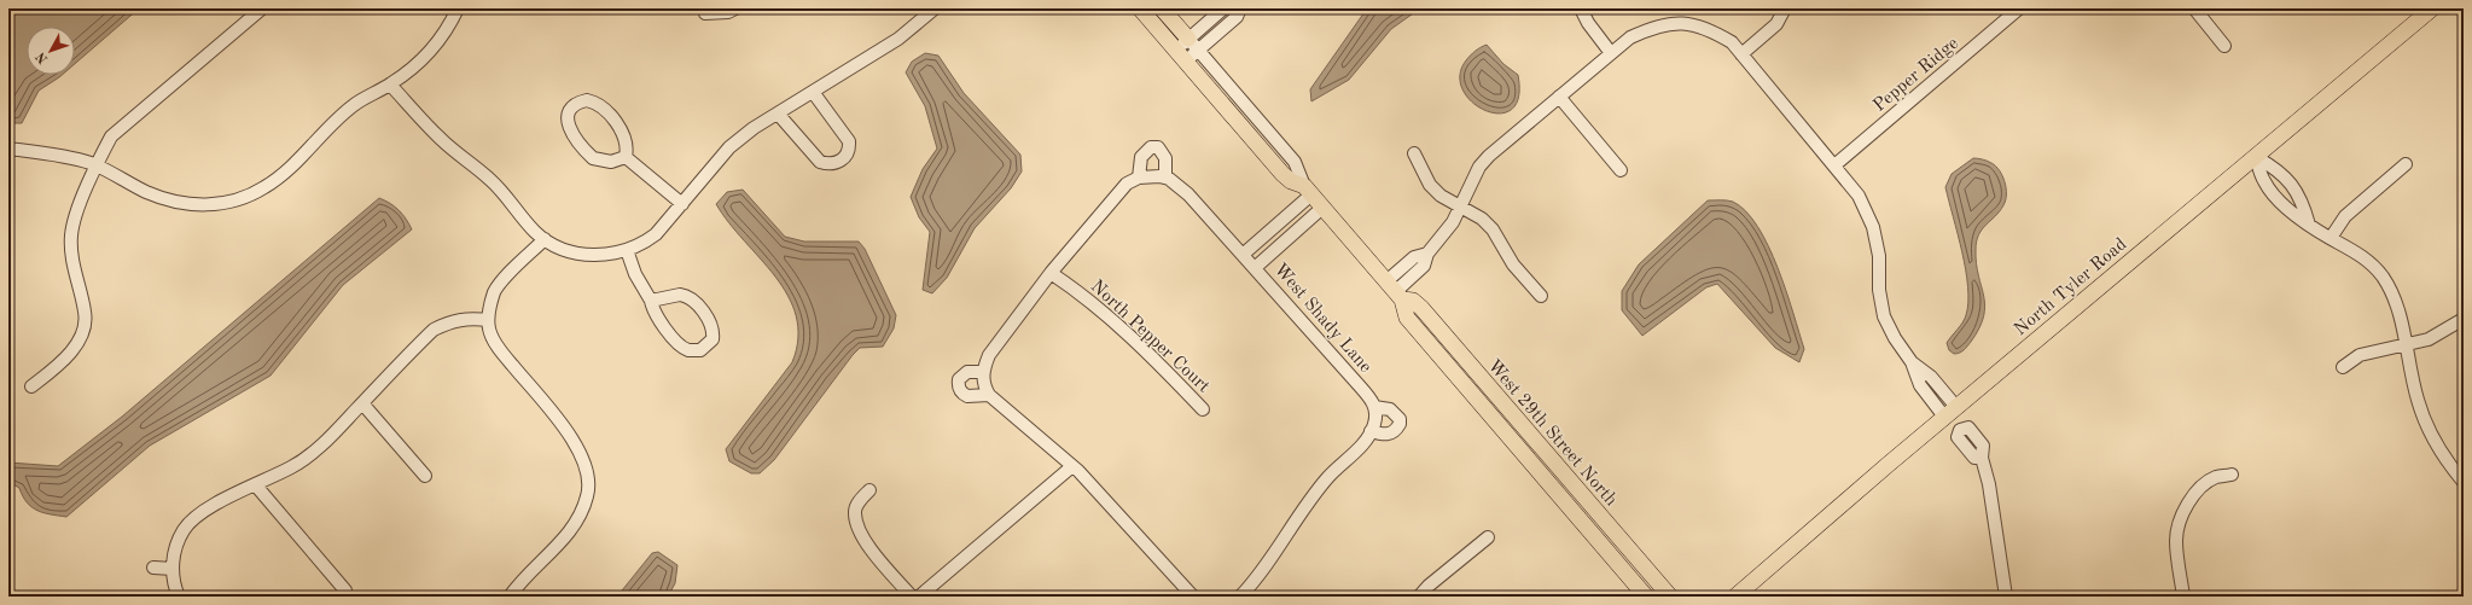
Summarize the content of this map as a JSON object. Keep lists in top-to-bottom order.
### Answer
{
  "streets": {
    "main road": ["North Tyler Road", "West 29th Street North"],
    "street": ["Pepper Ridge", "West Shady Lane", "North Pepper Court"]
  },
  "north": "bottom left"
}
